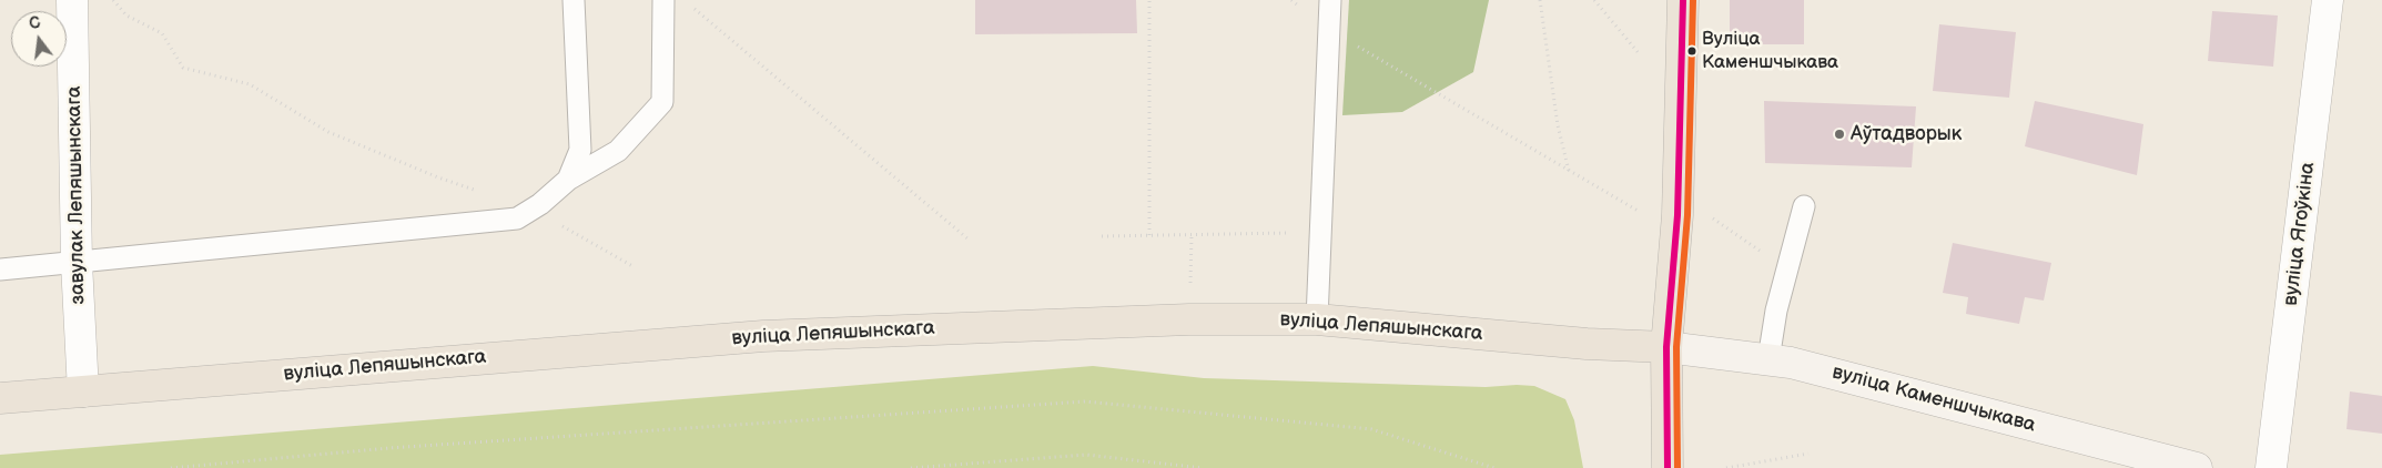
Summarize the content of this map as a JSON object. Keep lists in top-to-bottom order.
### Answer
{
  "streets": {
    "main road": ["вуліца Лепяшынскага"],
    "street": ["завулак Лепяшынскага", "вуліца Ягоўкіна", "вуліца Каменшчыкава"]
  },
  "crossings": [
    ["завулак Лепяшынскага", "вуліца Лепяшынскага"],
    ["вуліца Лепяшынскага", "вуліца Каменшчыкава"]
  ],
  "places": ["Вуліца Каменшчыкава", "Аўтадворык"],
  "north": "top"
}
